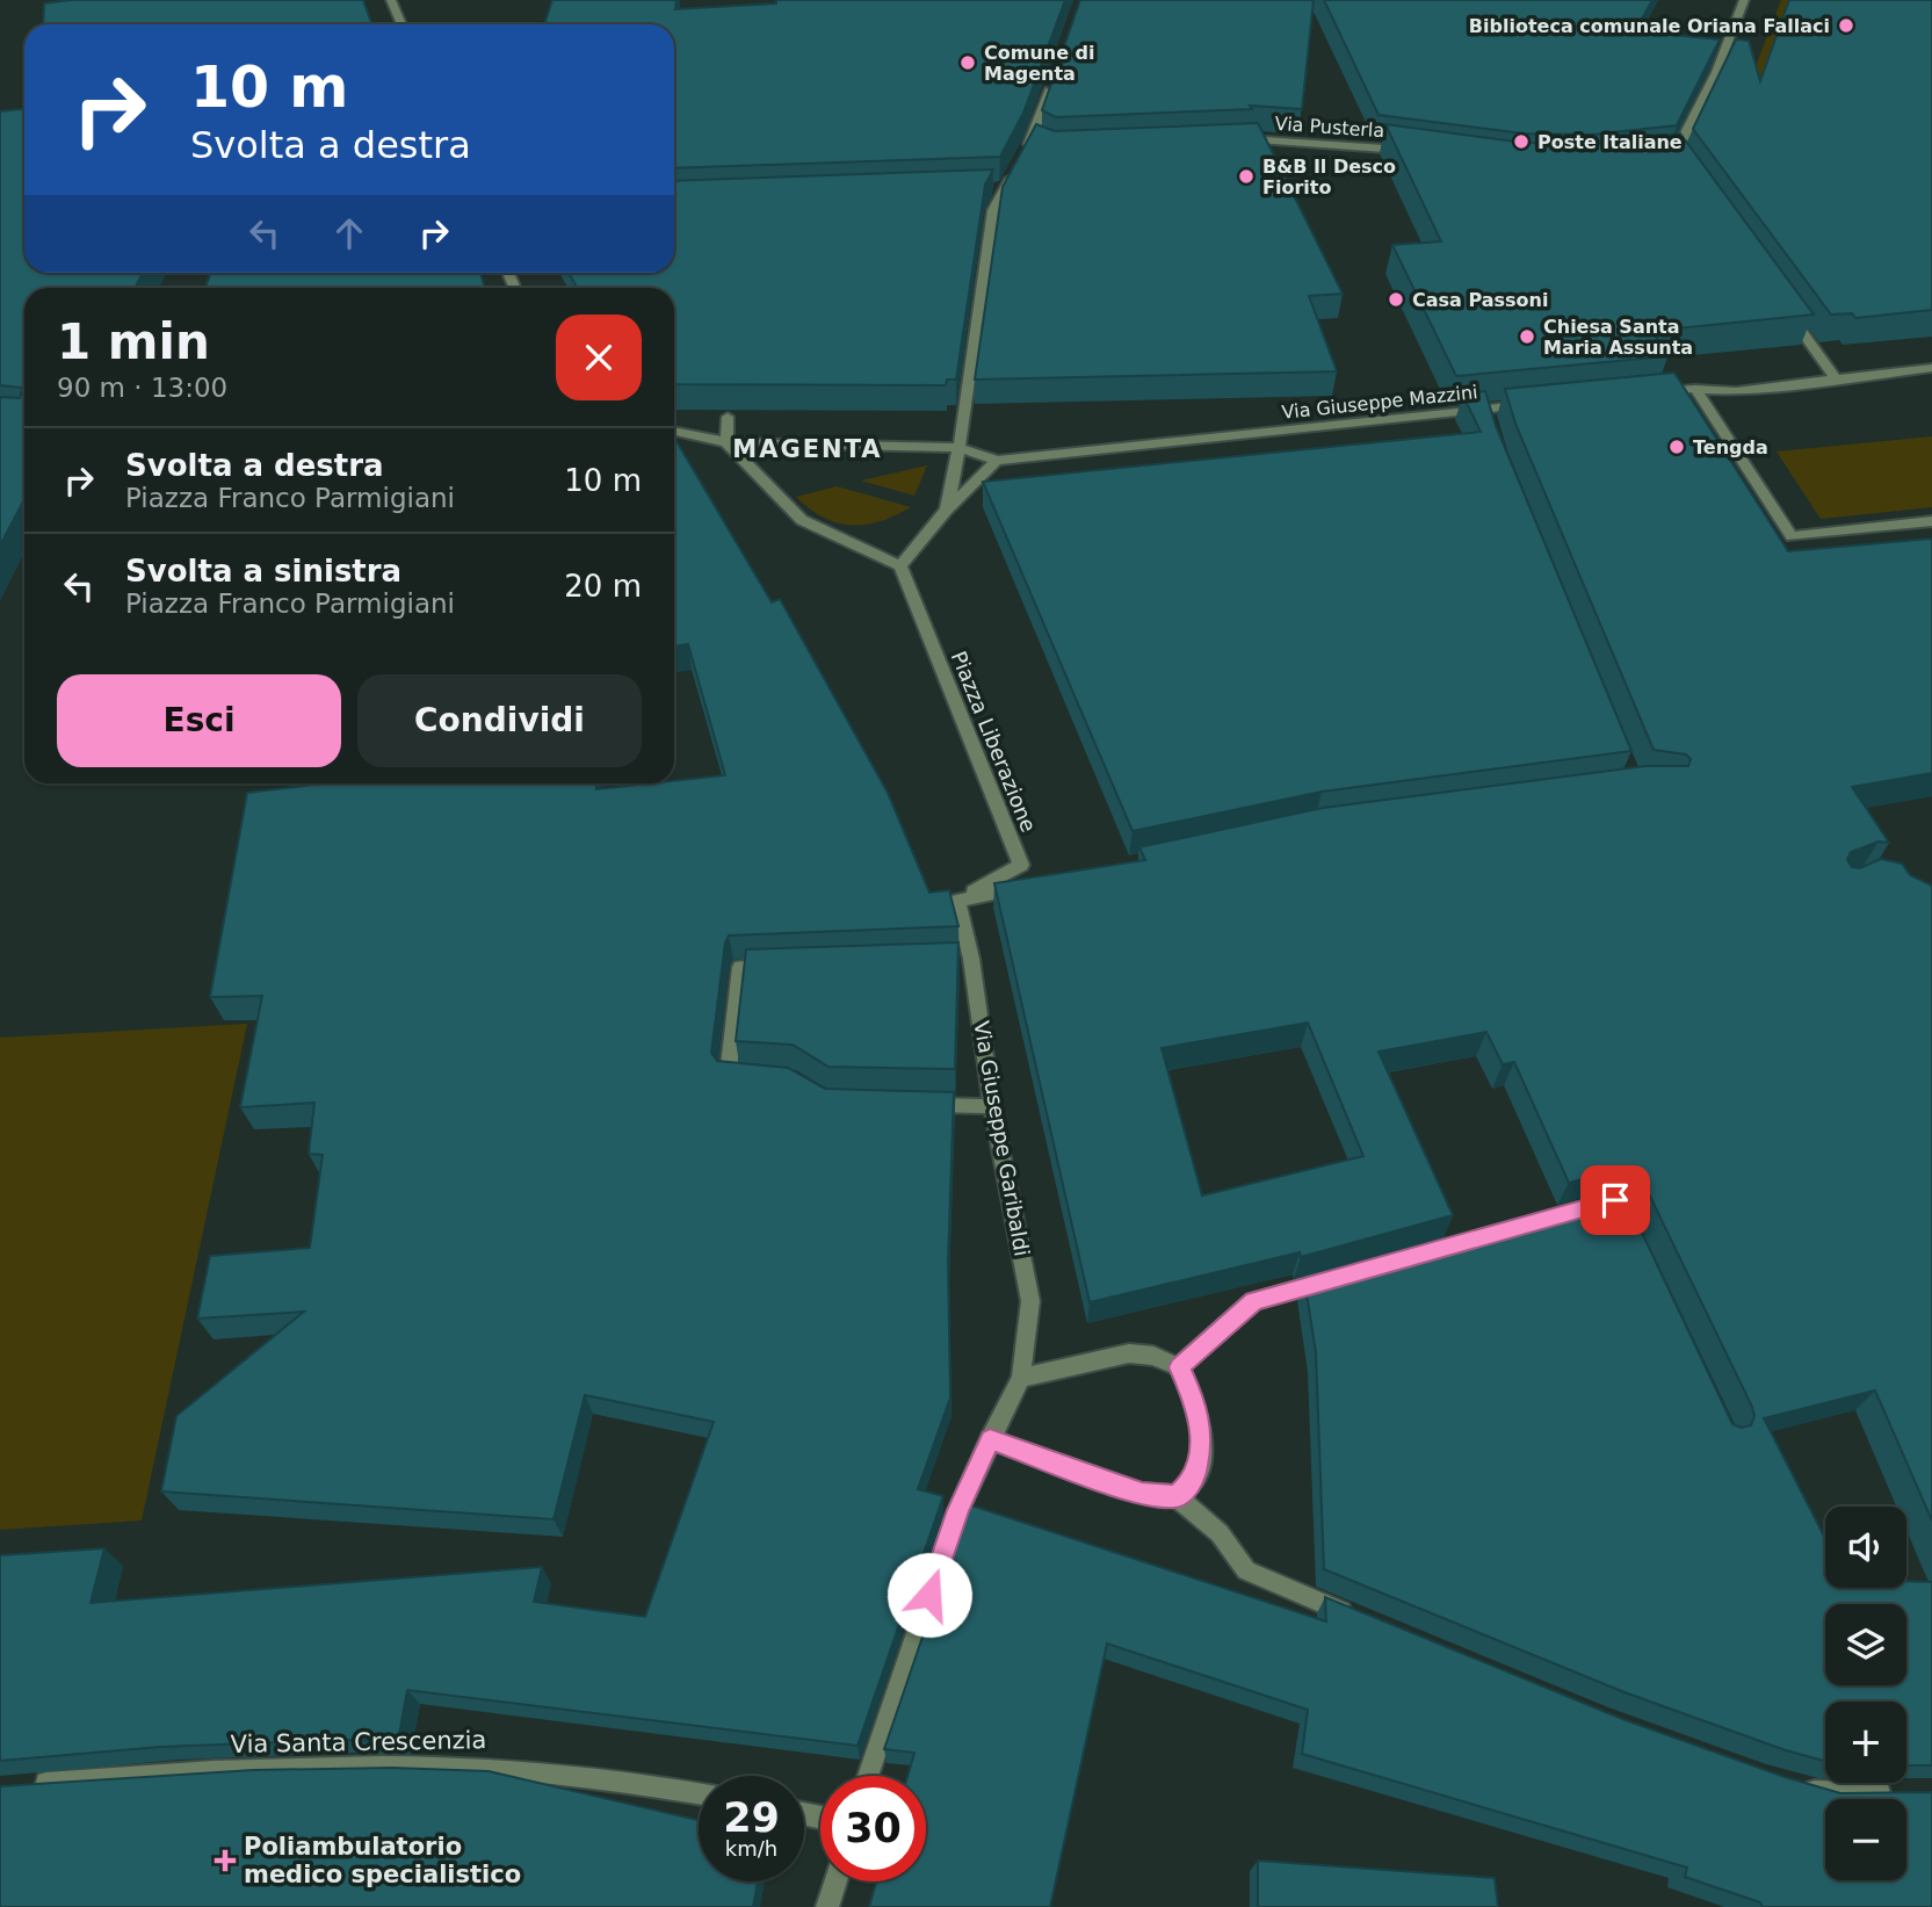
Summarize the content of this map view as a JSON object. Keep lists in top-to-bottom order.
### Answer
{
  "streets": {
    "street": [
      "Via Pusterla",
      "Via Giuseppe Mazzini",
      "Piazza Liberazione",
      "Via Giuseppe Garibaldi",
      "Via Santa Crescenzia"
    ]
  },
  "crossings": [
    ["Piazza Liberazione", "Via Giuseppe Garibaldi"]
  ],
  "districts": ["MAGENTA"],
  "places": {
    "other": [
      "Biblioteca comunale Oriana Fallaci",
      "Comune di Magenta",
      "Poste Italiane",
      "B&B Il Desco Fiorito",
      "Casa Passoni",
      "Chiesa Santa Maria Assunta",
      "Tengda"
    ],
    "health": ["Poliambulatorio medico specialistico"]
  },
  "page": {
    "turn": ["10 m", "Svolta a destra"],
    "heading": ["1 min", "90 m · 13:00"],
    "list": [
      {
        "name": "Svolta a destra",
        "note": "Piazza Franco Parmigiani",
        "value": "10 m"
      },
      {
        "name": "Svolta a sinistra",
        "note": "Piazza Franco Parmigiani",
        "value": "20 m"
      }
    ],
    "buttons": ["Esci", "Condividi"],
    "map_buttons": ["+", "−"],
    "speed": "29 km/h",
    "limit": "30"
  }
}
